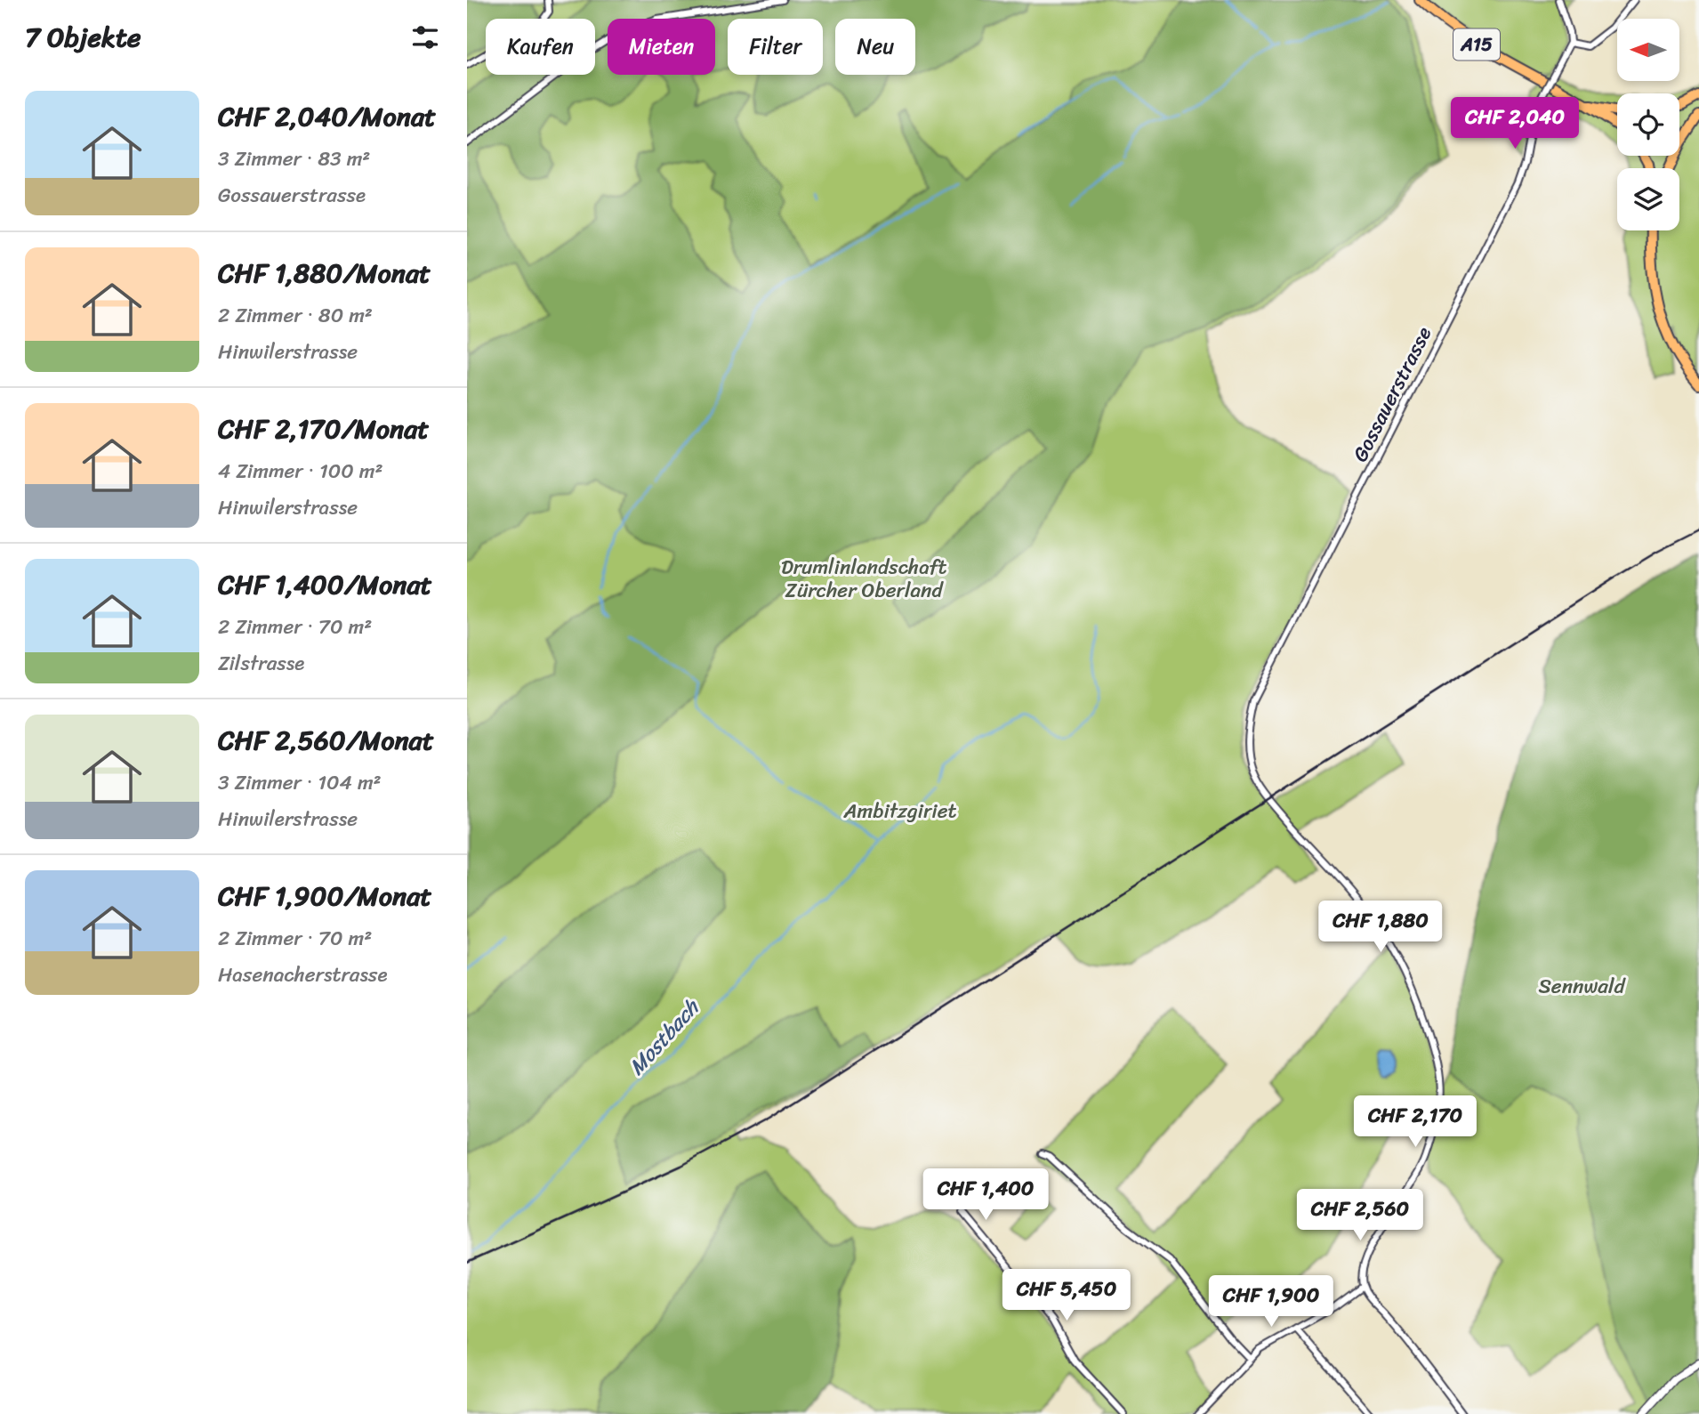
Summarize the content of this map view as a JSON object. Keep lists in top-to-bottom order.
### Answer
{
  "streets": {
    "highway": ["A15"],
    "street": ["Gossauerstrasse"]
  },
  "water": ["Mostbach"],
  "parks": ["Drumlinlandschaft Zürcher Oberland", "Ambitzgiriet", "Sennwald"],
  "north": "left",
  "page": {
    "heading": "7 Objekte",
    "chip": [
      "Kaufen",
      "Mieten",
      "Filter",
      "Neu"
    ],
    "list": [
      {
        "name": "CHF 2,040/Monat",
        "note": "3 Zimmer · 83 m² · Gossauerstrasse"
      },
      {
        "name": "CHF 1,880/Monat",
        "note": "2 Zimmer · 80 m² · Hinwilerstrasse"
      },
      {
        "name": "CHF 2,170/Monat",
        "note": "4 Zimmer · 100 m² · Hinwilerstrasse"
      },
      {
        "name": "CHF 1,400/Monat",
        "note": "2 Zimmer · 70 m² · Zilstrasse"
      },
      {
        "name": "CHF 2,560/Monat",
        "note": "3 Zimmer · 104 m² · Hinwilerstrasse"
      },
      {
        "name": "CHF 1,900/Monat",
        "note": "2 Zimmer · 70 m² · Hasenacherstrasse"
      }
    ],
    "price": [
      "CHF 2,040",
      "CHF 1,880",
      "CHF 2,170",
      "CHF 1,400",
      "CHF 2,560",
      "CHF 5,450",
      "CHF 1,900"
    ]
  }
}
